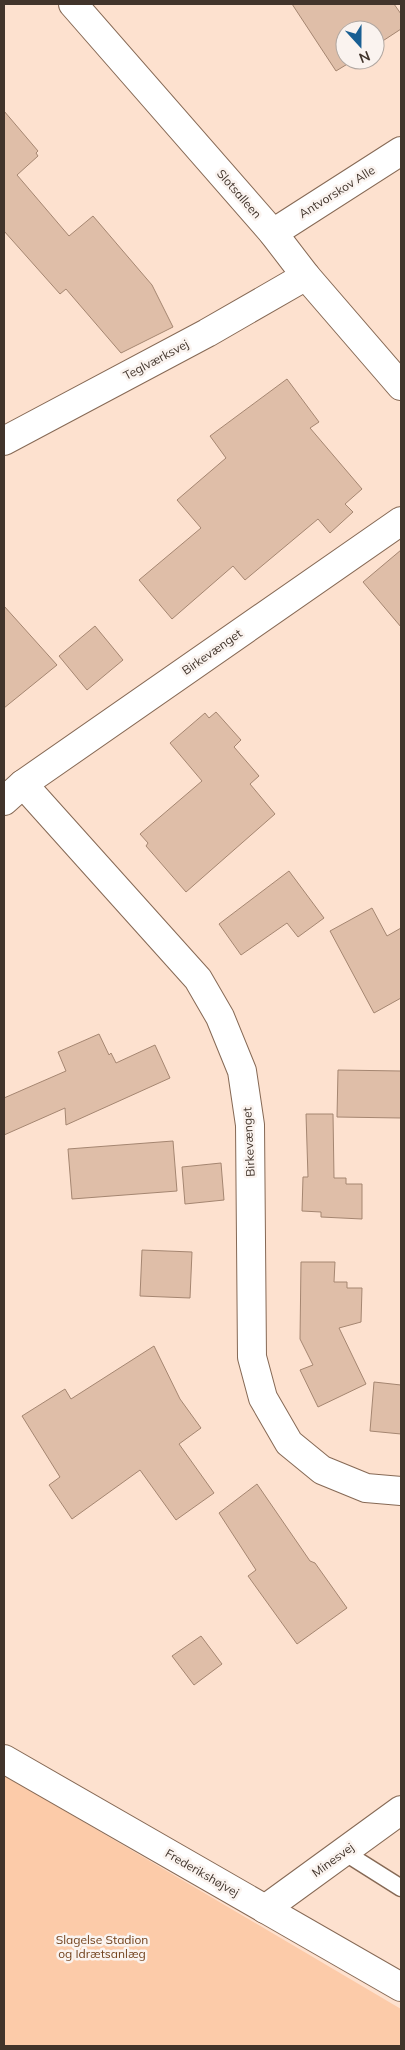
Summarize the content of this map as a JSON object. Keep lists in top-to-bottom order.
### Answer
{
  "streets": {
    "street": [
      "Antvorskov Alle",
      "Slotsalleen",
      "Teglværksvej",
      "Birkevænget",
      "Minesvej",
      "Frederikshøjvej"
    ]
  },
  "crossings": [
    ["Antvorskov Alle", "Slotsalleen"],
    ["Slotsalleen", "Teglværksvej"],
    ["Minesvej", "Frederikshøjvej"]
  ],
  "parks": ["Slagelse Stadion og Idrætsanlæg"],
  "north": "bottom"
}
